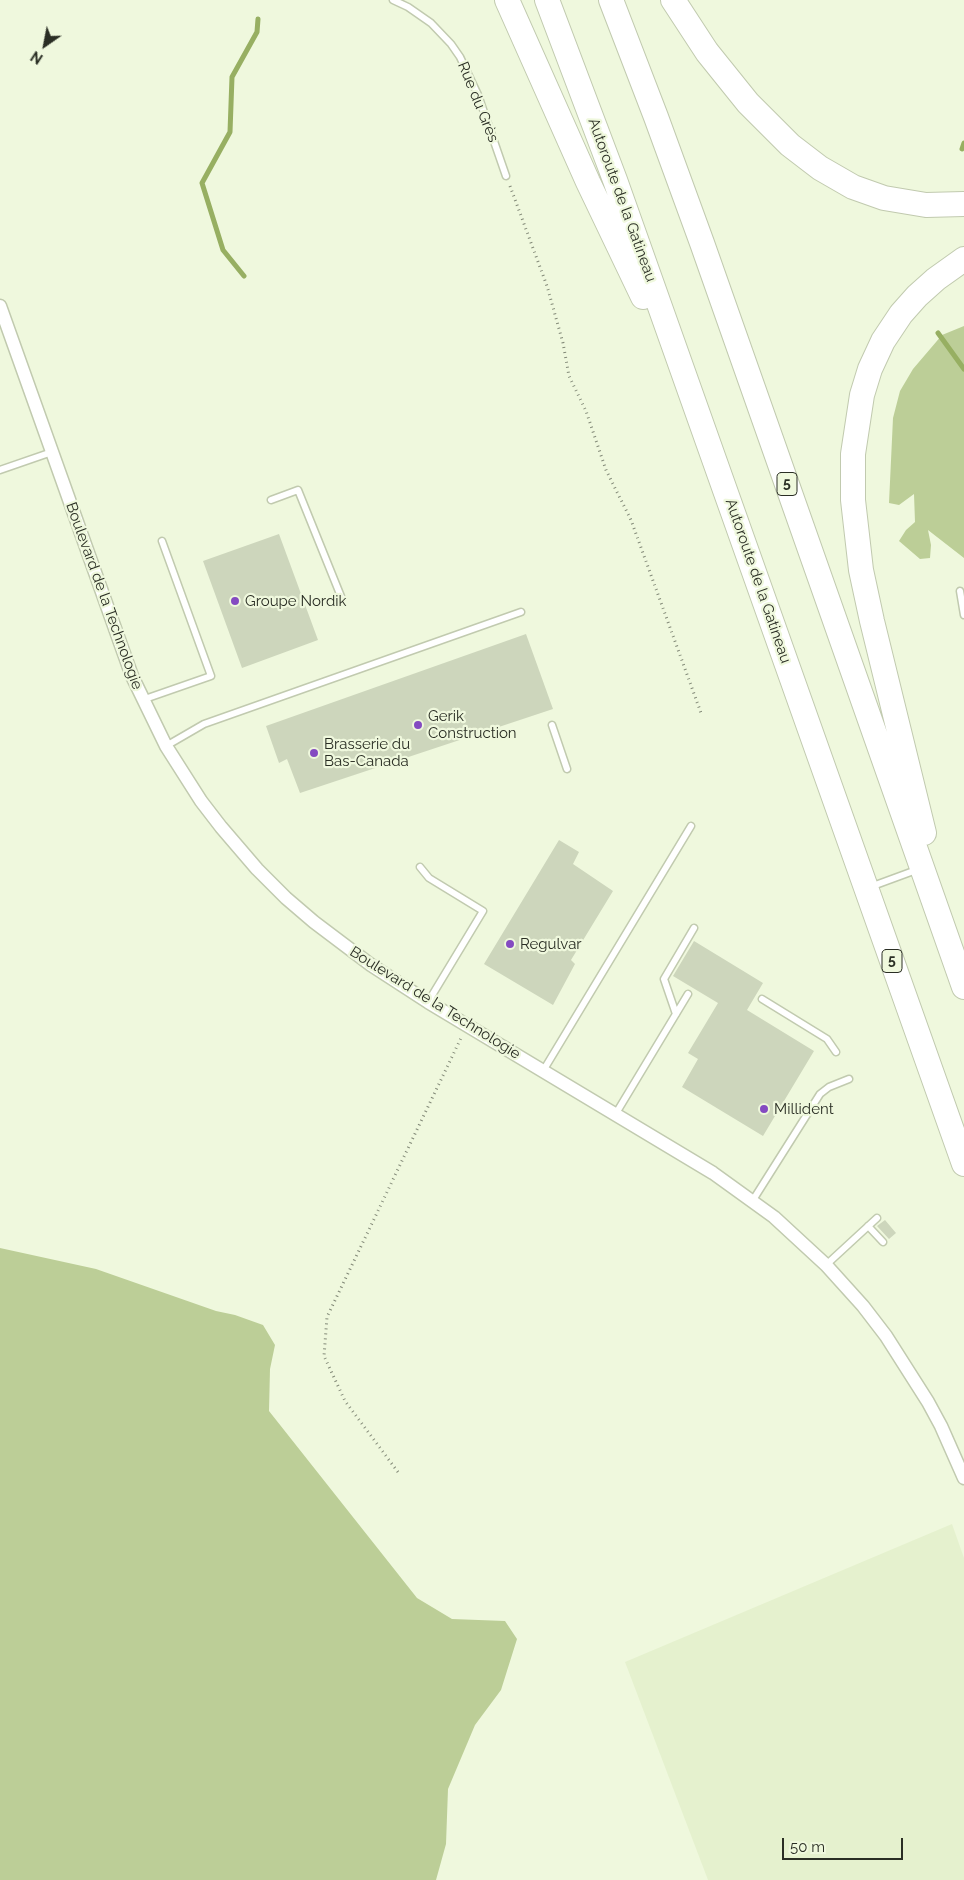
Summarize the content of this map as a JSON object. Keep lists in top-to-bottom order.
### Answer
{
  "streets": {
    "highway": ["Autoroute de la Gatineau", "5"],
    "street": ["Boulevard de la Technologie"],
    "lane": ["Rue du Grès"]
  },
  "places": [
    "Groupe Nordik",
    "Gerik Construction",
    "Brasserie du Bas-Canada",
    "Regulvar",
    "Millident"
  ],
  "scale_bar": "50 m",
  "north": "bottom left"
}
